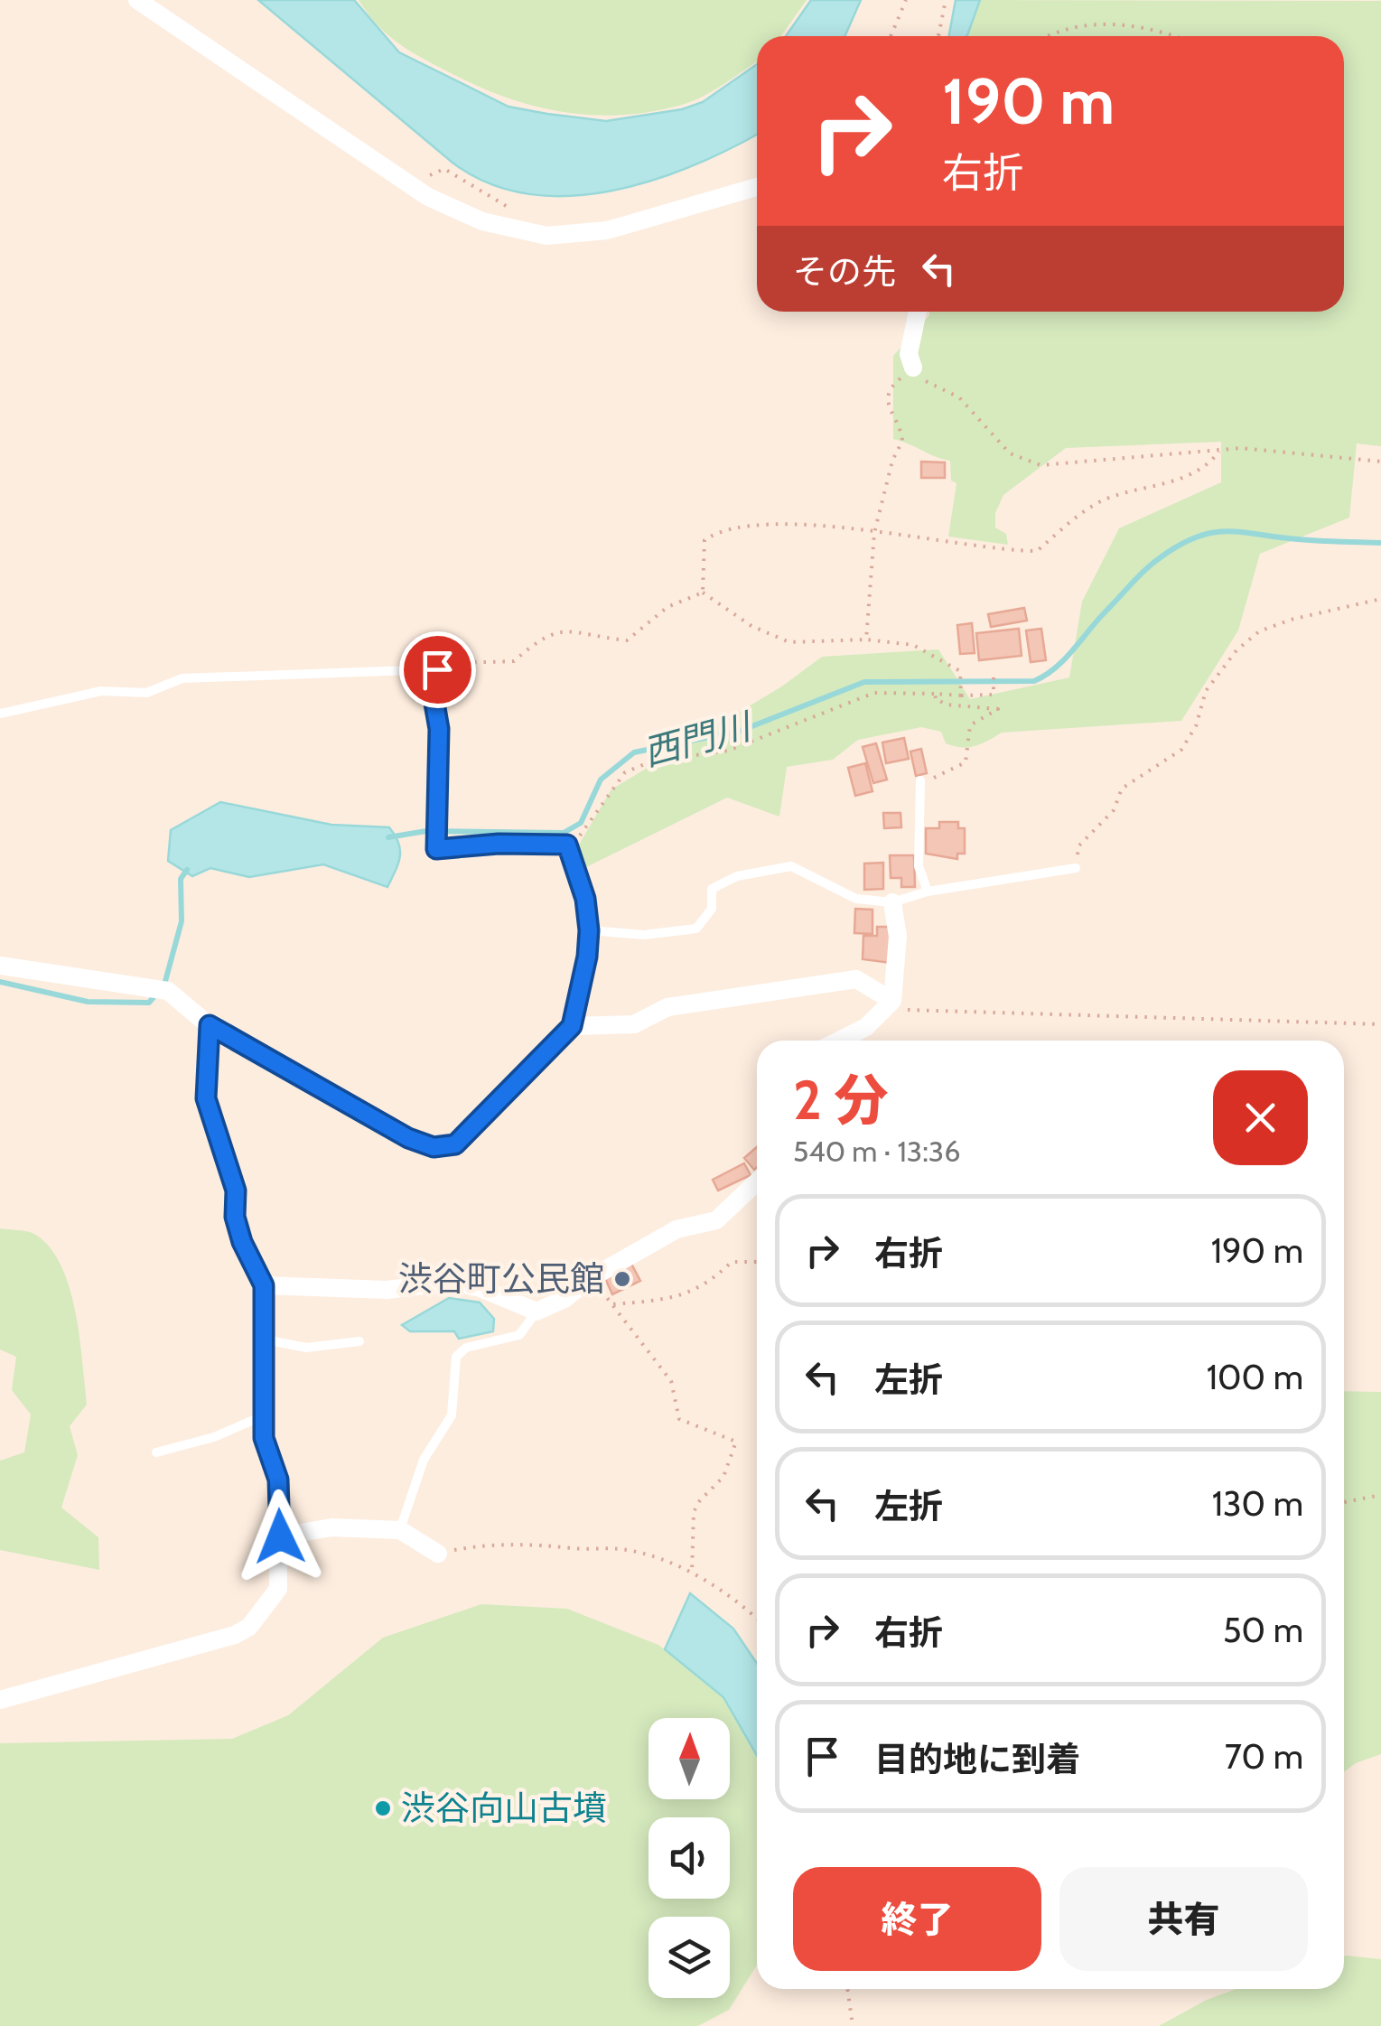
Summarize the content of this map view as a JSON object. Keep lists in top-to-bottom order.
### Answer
{
  "water": ["西門川"],
  "places": ["渋谷町公民館", "渋谷向山古墳"],
  "north": "top",
  "page": {
    "turn": ["190 m", "右折"],
    "then": "その先",
    "heading": ["2 分", "540 m · 13:36"],
    "list": [
      {
        "name": "右折",
        "value": "190 m"
      },
      {
        "name": "左折",
        "value": "100 m"
      },
      {
        "name": "左折",
        "value": "130 m"
      },
      {
        "name": "右折",
        "value": "50 m"
      },
      {
        "name": "目的地に到着",
        "value": "70 m"
      }
    ],
    "buttons": ["終了", "共有"]
  }
}
